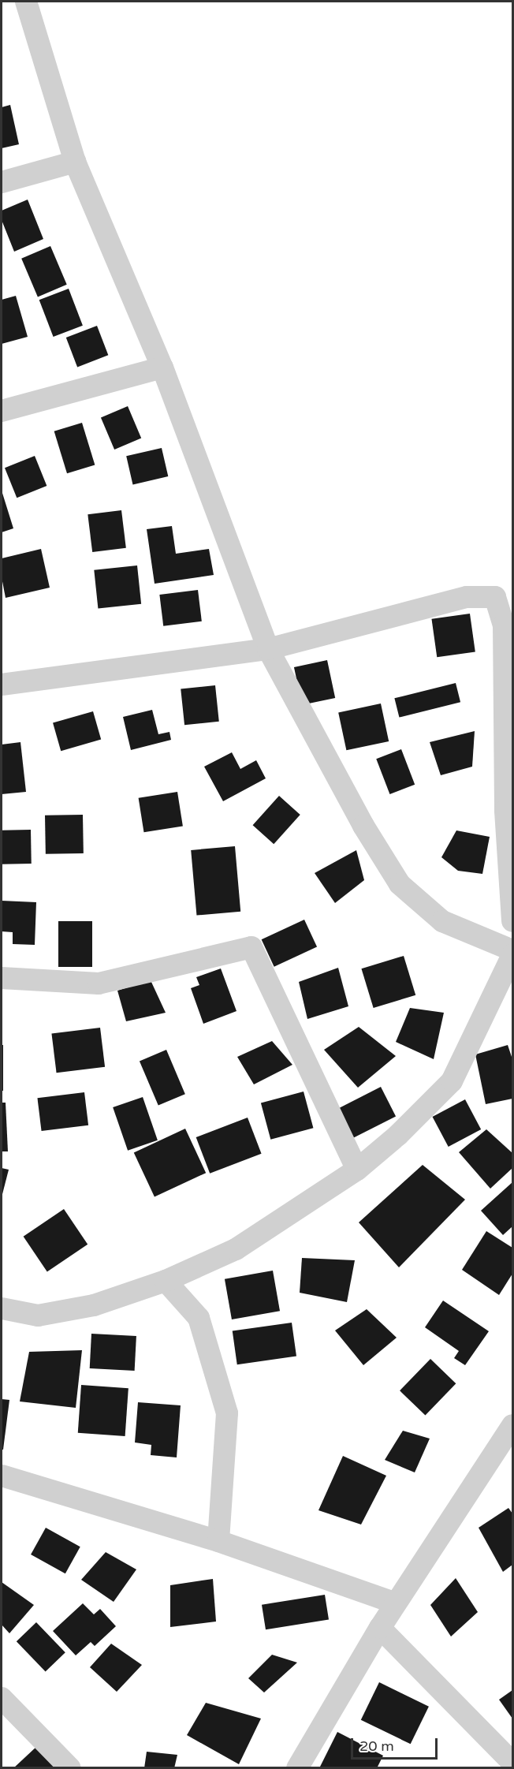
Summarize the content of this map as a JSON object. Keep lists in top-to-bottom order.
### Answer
{
  "scale_bar": "20 m"
}
